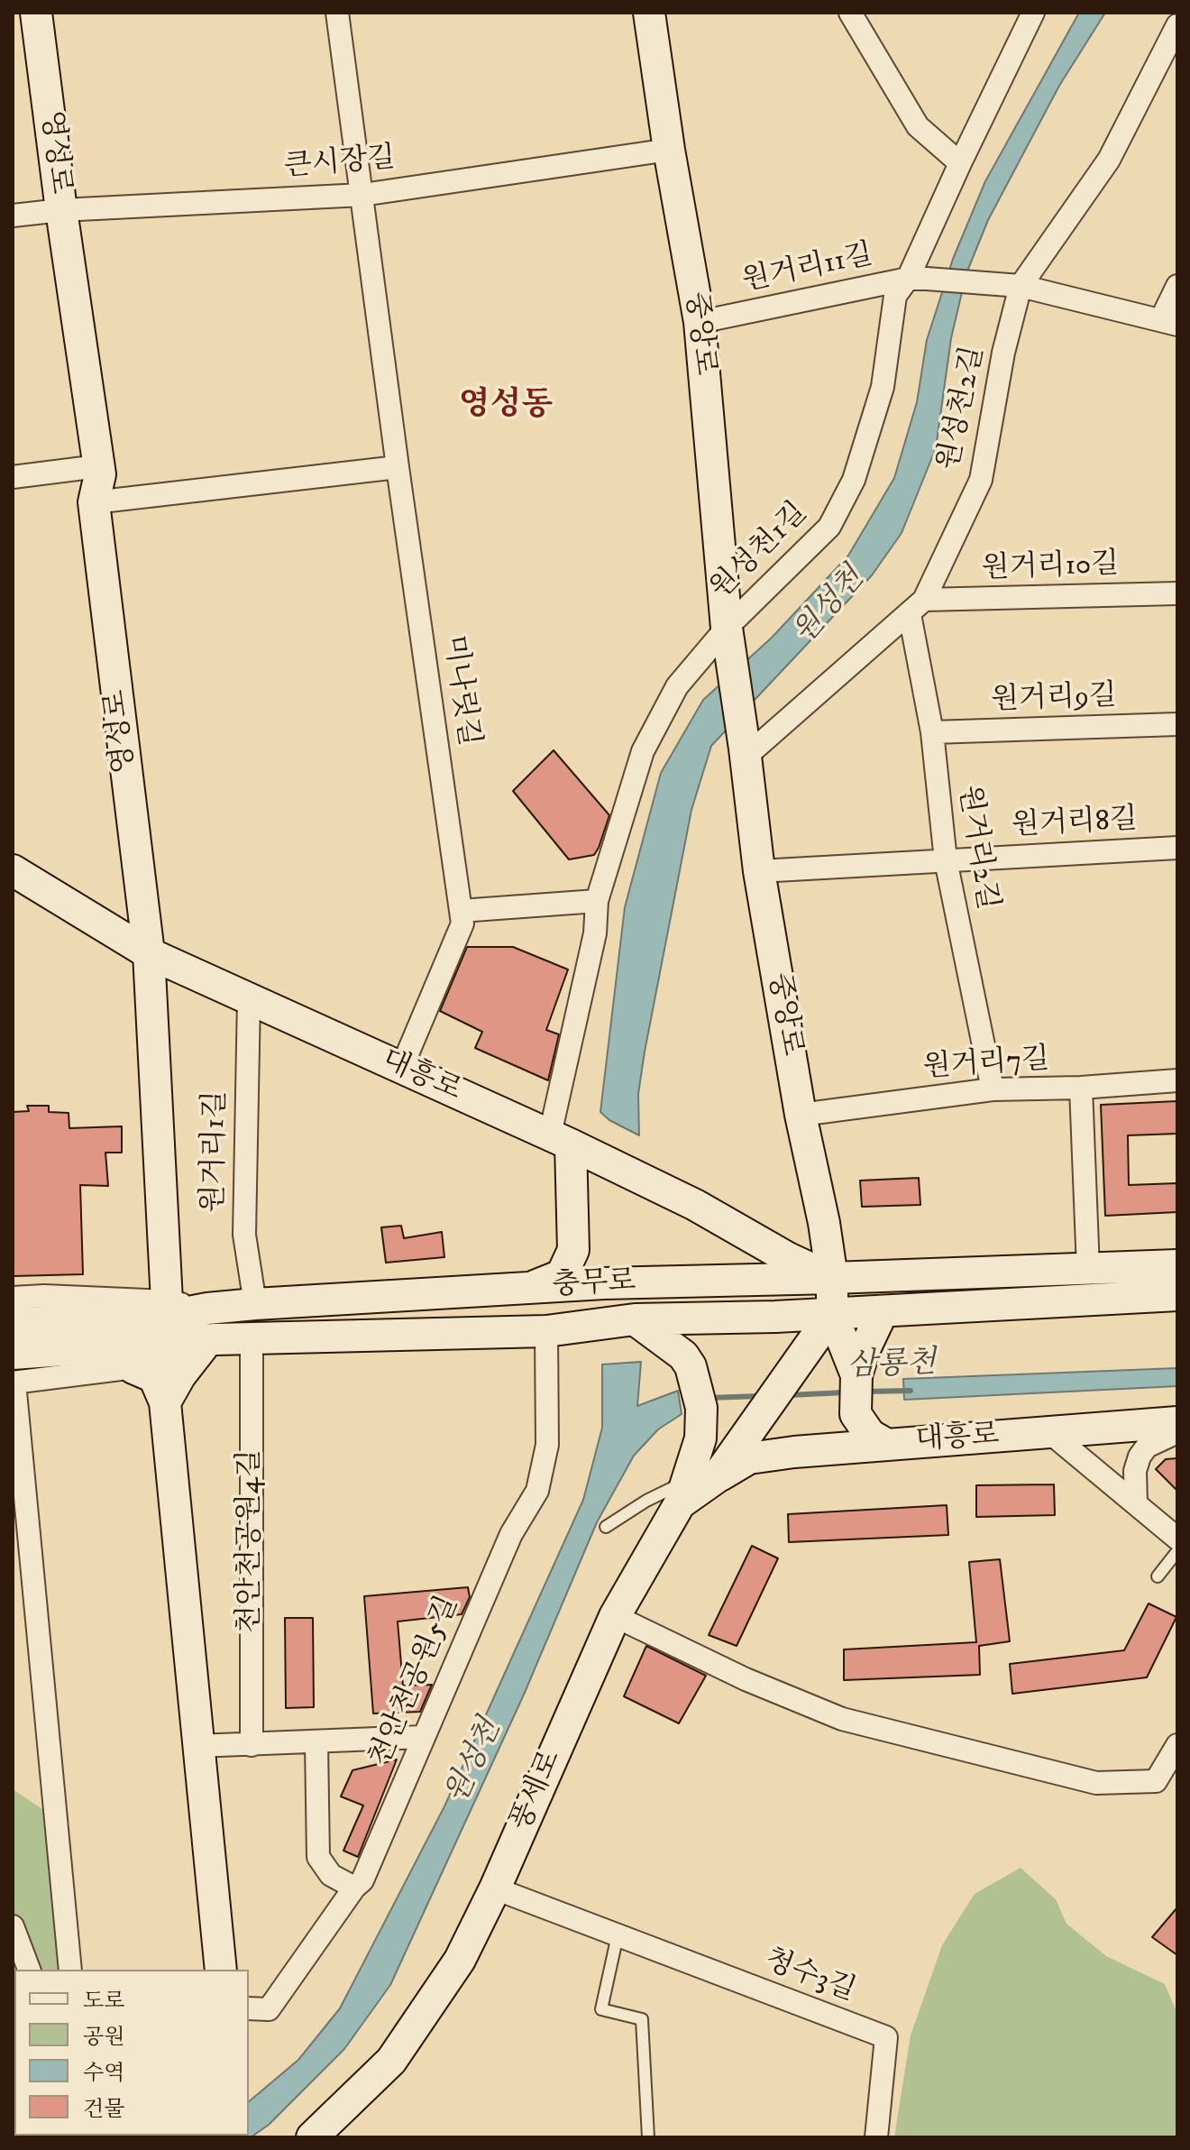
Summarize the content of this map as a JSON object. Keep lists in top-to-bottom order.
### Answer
{
  "streets": {
    "street": [
      "영성로",
      "큰시장길",
      "원거리11길",
      "중앙로",
      "원성천2길",
      "원성천1길",
      "원거리10길",
      "미나릿길",
      "원거리9길",
      "원거리8길",
      "원거리2길",
      "원거리7길",
      "대흥로",
      "원거리1길",
      "충무로",
      "천안천공원4길",
      "천안천공원5길",
      "풍세로",
      "청수3길"
    ]
  },
  "crossings": [
    ["영성로", "큰시장길"],
    ["영성로", "대흥로"],
    ["큰시장길", "중앙로"],
    ["큰시장길", "미나릿길"],
    ["원거리11길", "중앙로"],
    ["원거리11길", "원성천2길"],
    ["원거리11길", "원성천1길"],
    ["중앙로", "원성천2길"],
    ["중앙로", "원성천1길"],
    ["중앙로", "원거리8길"],
    ["중앙로", "원거리7길"],
    ["중앙로", "대흥로"],
    ["중앙로", "충무로"],
    ["중앙로", "풍세로"],
    ["원성천2길", "원거리10길"],
    ["원성천2길", "원거리2길"],
    ["원성천1길", "대흥로"],
    ["원거리10길", "원거리2길"],
    ["원거리9길", "원거리2길"],
    ["원거리8길", "원거리2길"],
    ["원거리2길", "원거리7길"],
    ["대흥로", "원거리1길"],
    ["대흥로", "충무로"],
    ["대흥로", "풍세로"],
    ["원거리1길", "충무로"],
    ["충무로", "천안천공원4길"],
    ["충무로", "천안천공원5길"],
    ["충무로", "풍세로"],
    ["풍세로", "청수3길"]
  ],
  "districts": ["영성동"],
  "water": ["원성천", "삼룡천"],
  "legend": [
    "도로",
    "공원",
    "수역",
    "건물"
  ]
}
